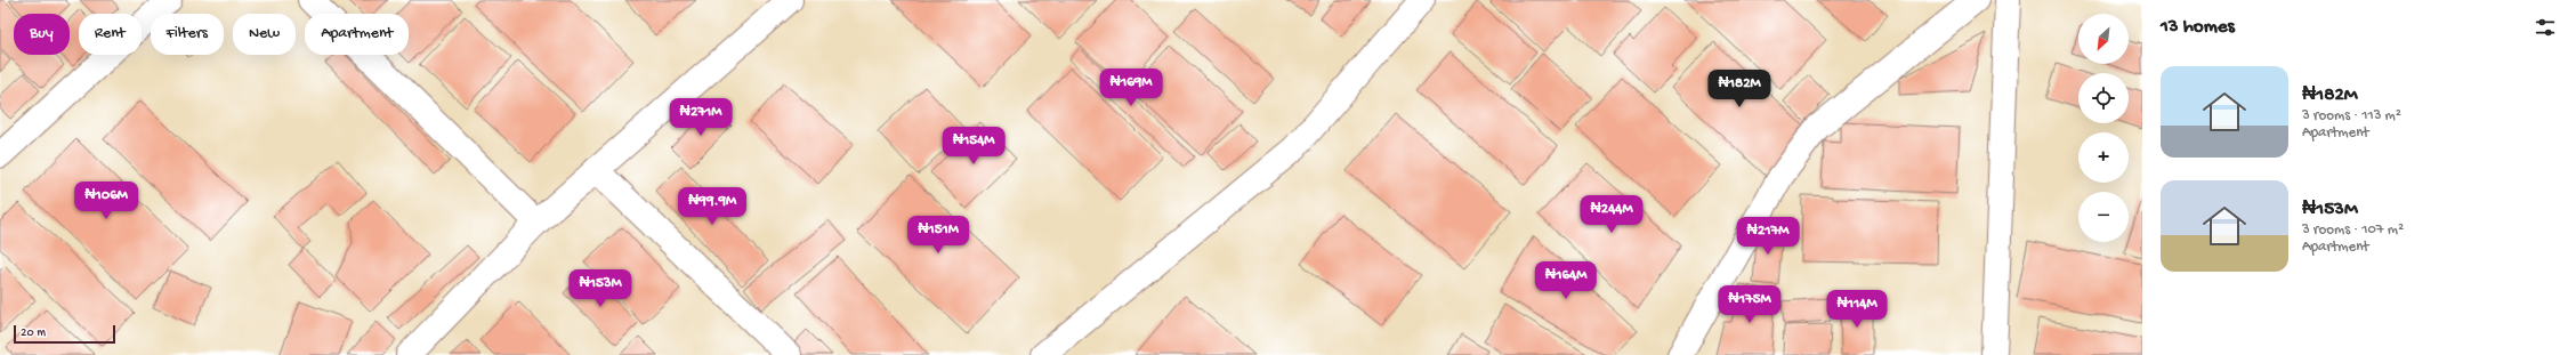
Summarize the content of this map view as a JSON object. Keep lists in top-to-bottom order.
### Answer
{
  "scale_bar": "20 m",
  "north": "bottom left",
  "page": {
    "heading": "13 homes",
    "map_buttons": ["+", "−"],
    "chip": [
      "Buy",
      "Rent",
      "Filters",
      "New",
      "Apartment"
    ],
    "list": [
      {
        "name": "₦182M",
        "note": "3 rooms · 113 m² · Apartment"
      },
      {
        "name": "₦153M",
        "note": "3 rooms · 107 m² · Apartment"
      }
    ],
    "price": [
      "₦169M",
      "₦182M",
      "₦271M",
      "₦154M",
      "₦106M",
      "₦99.9M",
      "₦244M",
      "₦151M",
      "₦217M",
      "₦164M",
      "₦153M",
      "₦175M",
      "₦114M"
    ],
    "scale": "20 m"
  }
}
